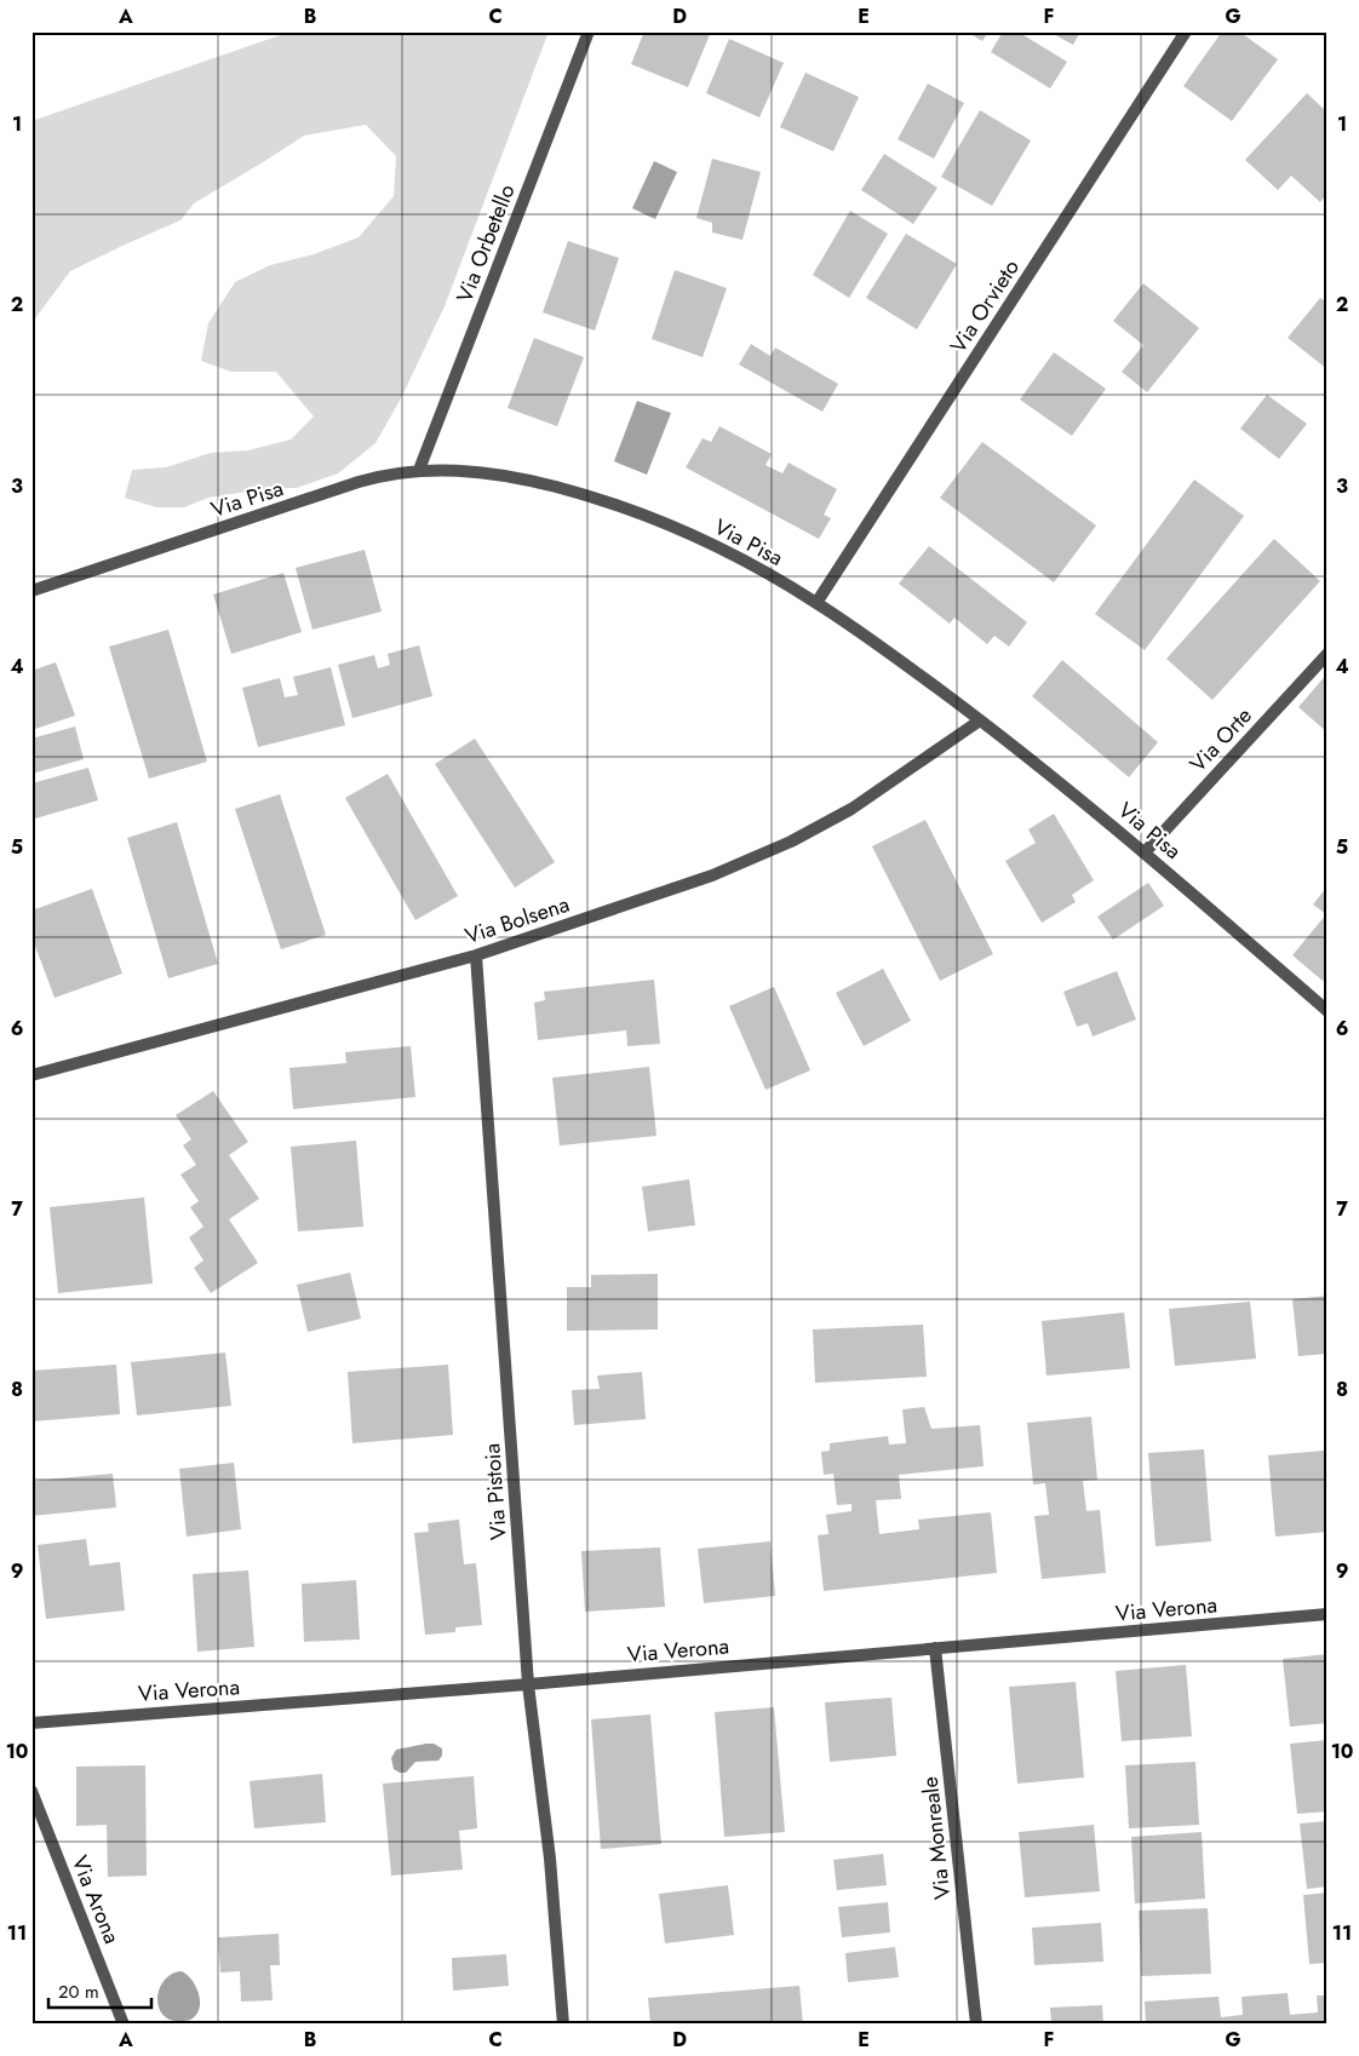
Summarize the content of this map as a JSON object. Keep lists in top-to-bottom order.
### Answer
{
  "streets": {
    "street": [
      "Via Orbetello",
      "Via Orvieto",
      "Via Pisa",
      "Via Orte",
      "Via Bolsena",
      "Via Pistoia",
      "Via Verona",
      "Via Monreale",
      "Via Arona"
    ]
  },
  "crossings": [
    ["Via Orbetello", "Via Pisa"],
    ["Via Orvieto", "Via Pisa"],
    ["Via Pisa", "Via Orte"],
    ["Via Pisa", "Via Bolsena"],
    ["Via Bolsena", "Via Pistoia"],
    ["Via Pistoia", "Via Verona"],
    ["Via Verona", "Via Monreale"]
  ],
  "scale_bar": "20 m",
  "grid": {
    "columns": [
      "A",
      "B",
      "C",
      "D",
      "E",
      "F",
      "G"
    ],
    "rows": [
      "1",
      "2",
      "3",
      "4",
      "5",
      "6",
      "7",
      "8",
      "9",
      "10",
      "11"
    ]
  }
}
